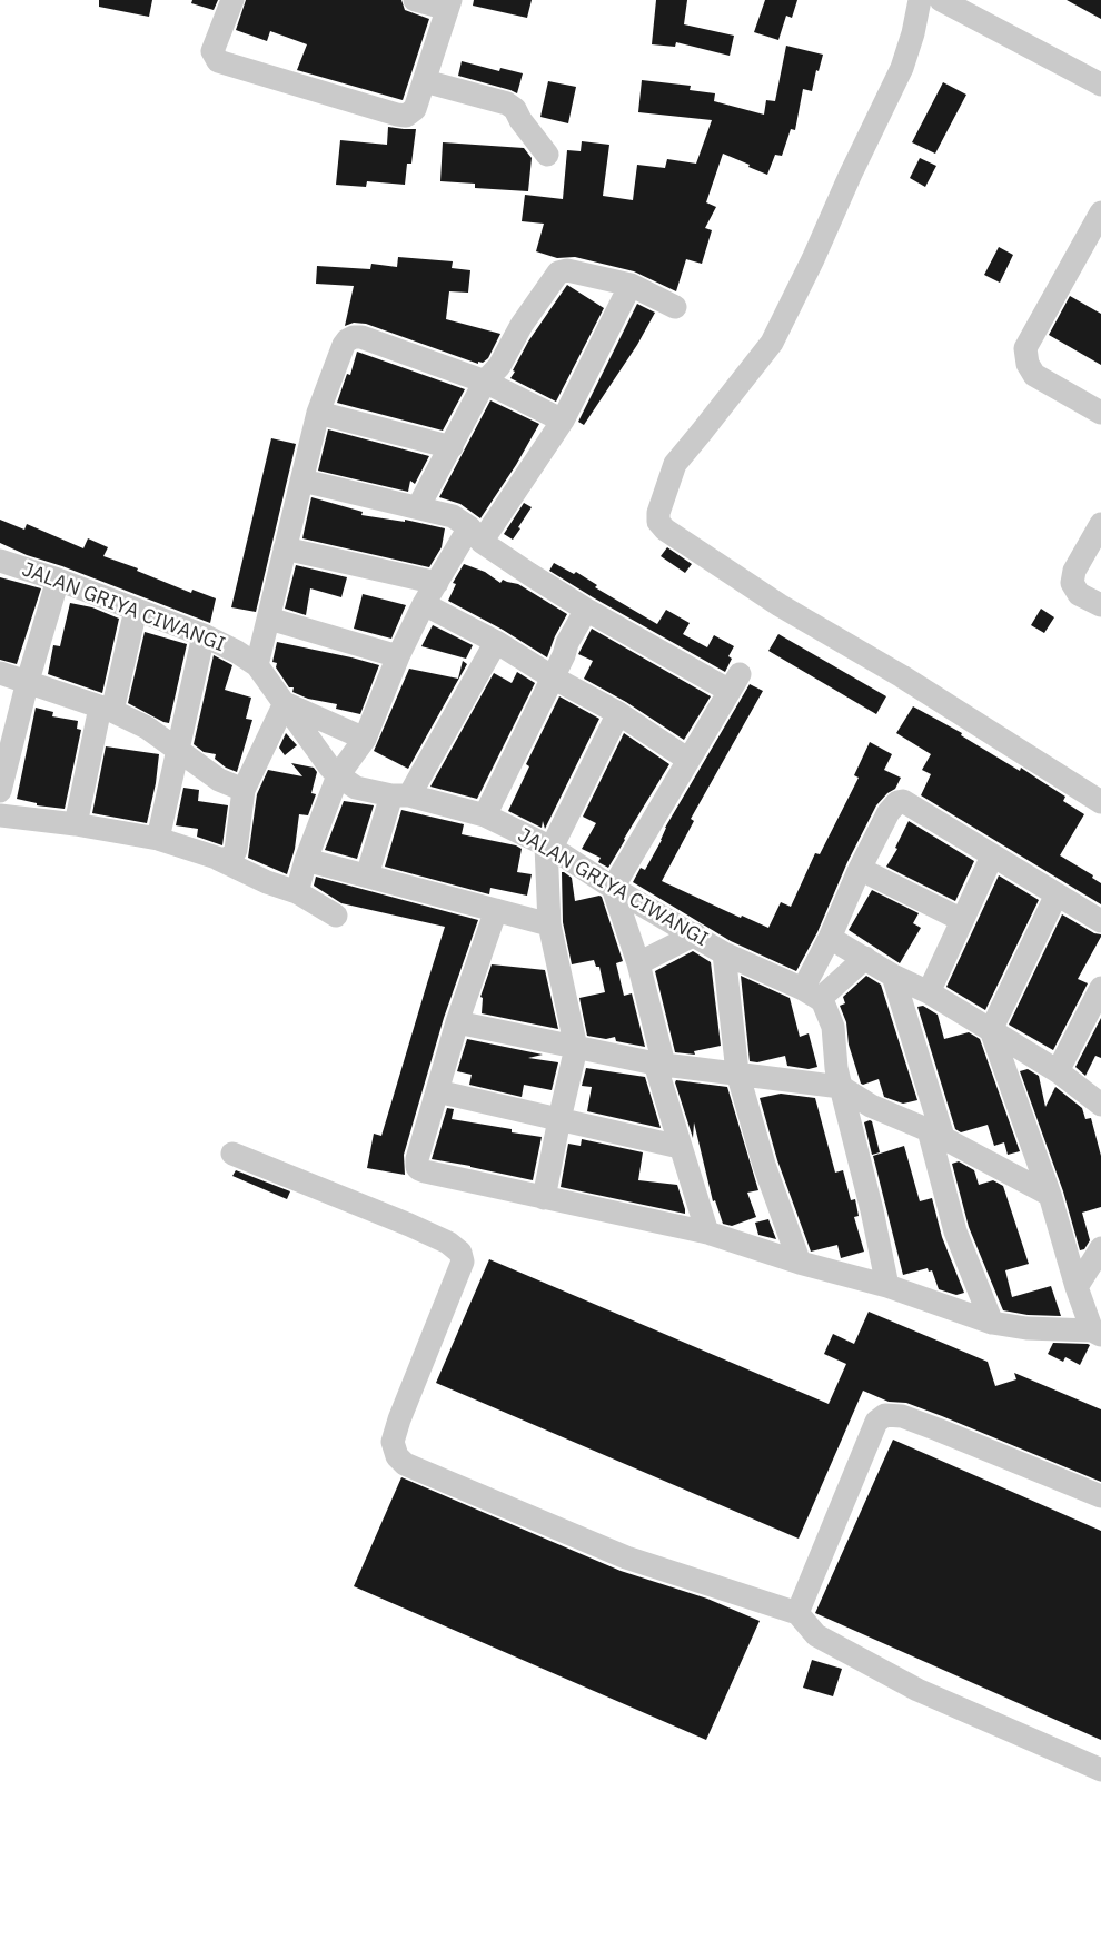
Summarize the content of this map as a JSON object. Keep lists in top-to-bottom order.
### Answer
{
  "streets": {
    "street": ["JALAN GRIYA CIWANGI"]
  }
}
